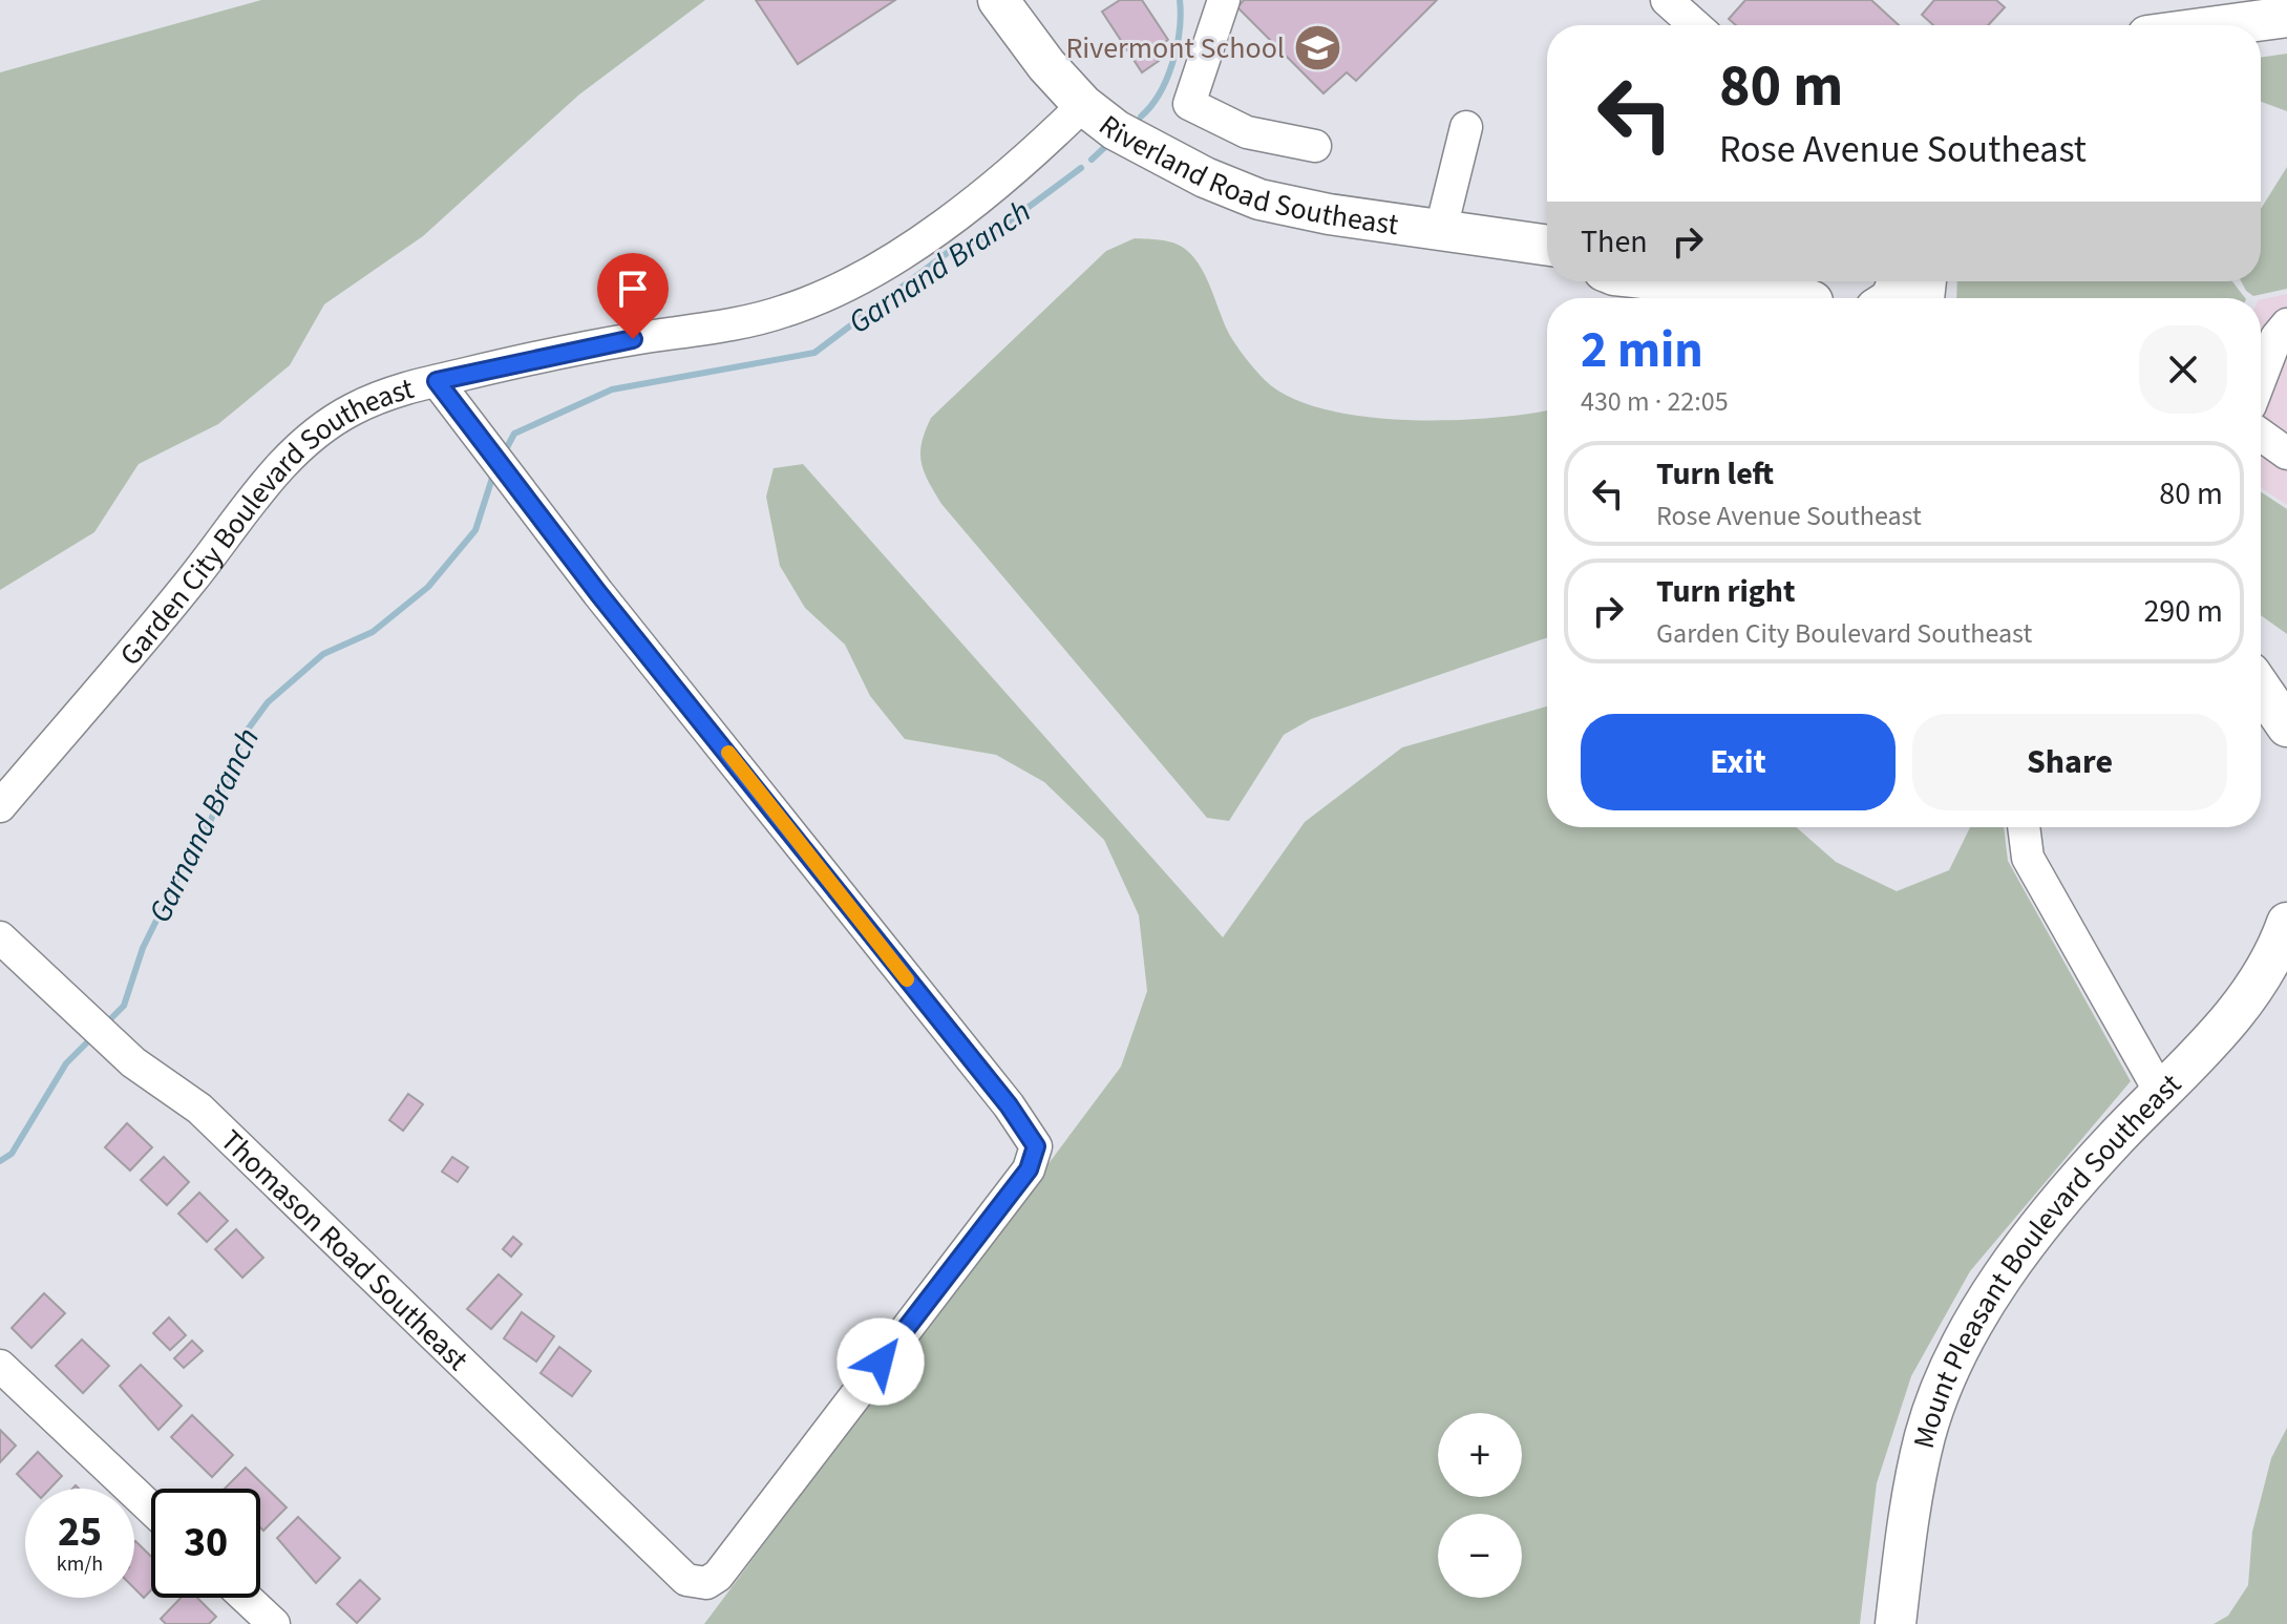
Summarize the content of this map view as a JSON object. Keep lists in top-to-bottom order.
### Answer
{
  "streets": {
    "main road": ["Riverland Road Southeast", "Mount Pleasant Boulevard Southeast"],
    "street": ["Garden City Boulevard Southeast", "Thomason Road Southeast"]
  },
  "crossings": [
    ["Riverland Road Southeast", "Garden City Boulevard Southeast"],
    ["Garden City Boulevard Southeast", "Thomason Road Southeast"]
  ],
  "water": ["Garnand Branch"],
  "places": {
    "school or university": ["Rivermont School"]
  },
  "page": {
    "turn": ["80 m", "Rose Avenue Southeast"],
    "then": "Then",
    "heading": ["2 min", "430 m · 22:05"],
    "list": [
      {
        "name": "Turn left",
        "note": "Rose Avenue Southeast",
        "value": "80 m"
      },
      {
        "name": "Turn right",
        "note": "Garden City Boulevard Southeast",
        "value": "290 m"
      }
    ],
    "buttons": ["Exit", "Share"],
    "map_buttons": ["+", "−"],
    "speed": "25 km/h",
    "limit": "30"
  }
}
